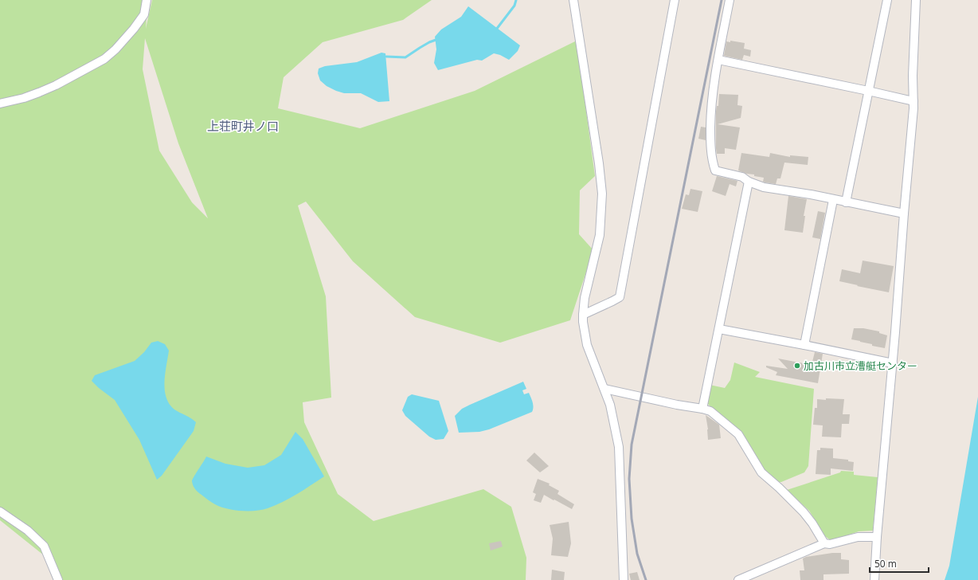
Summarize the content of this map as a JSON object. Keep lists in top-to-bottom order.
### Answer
{
  "districts": ["上荘町井ノ口"],
  "places": ["加古川市立漕艇センター"],
  "scale_bar": "50 m"
}
